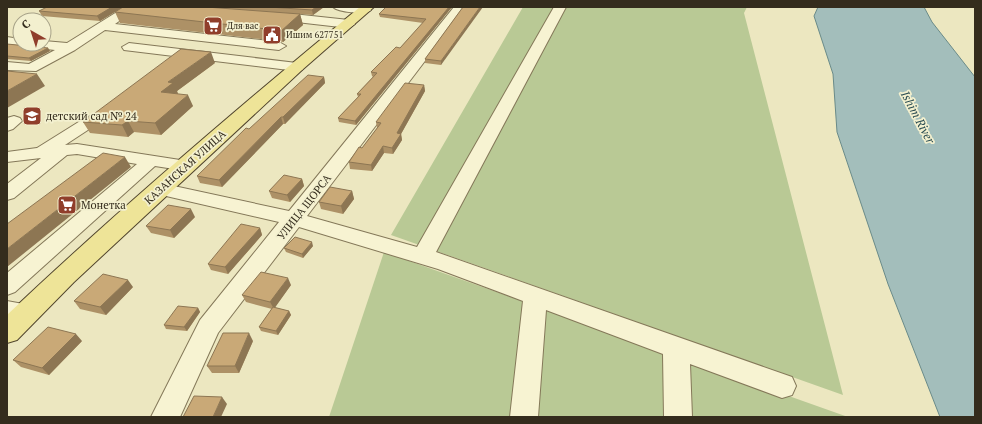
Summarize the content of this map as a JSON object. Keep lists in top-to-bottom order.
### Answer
{
  "streets": {
    "main road": ["КАЗАНСКАЯ УЛИЦА"],
    "street": ["УЛИЦА ЩОРСА"]
  },
  "water": ["Ishim River"],
  "places": {
    "supermarket": ["Для вас", "Монетка"],
    "public building": ["Ишим 627751"],
    "school or university": ["детский сад № 24"]
  },
  "north": "top left"
}
